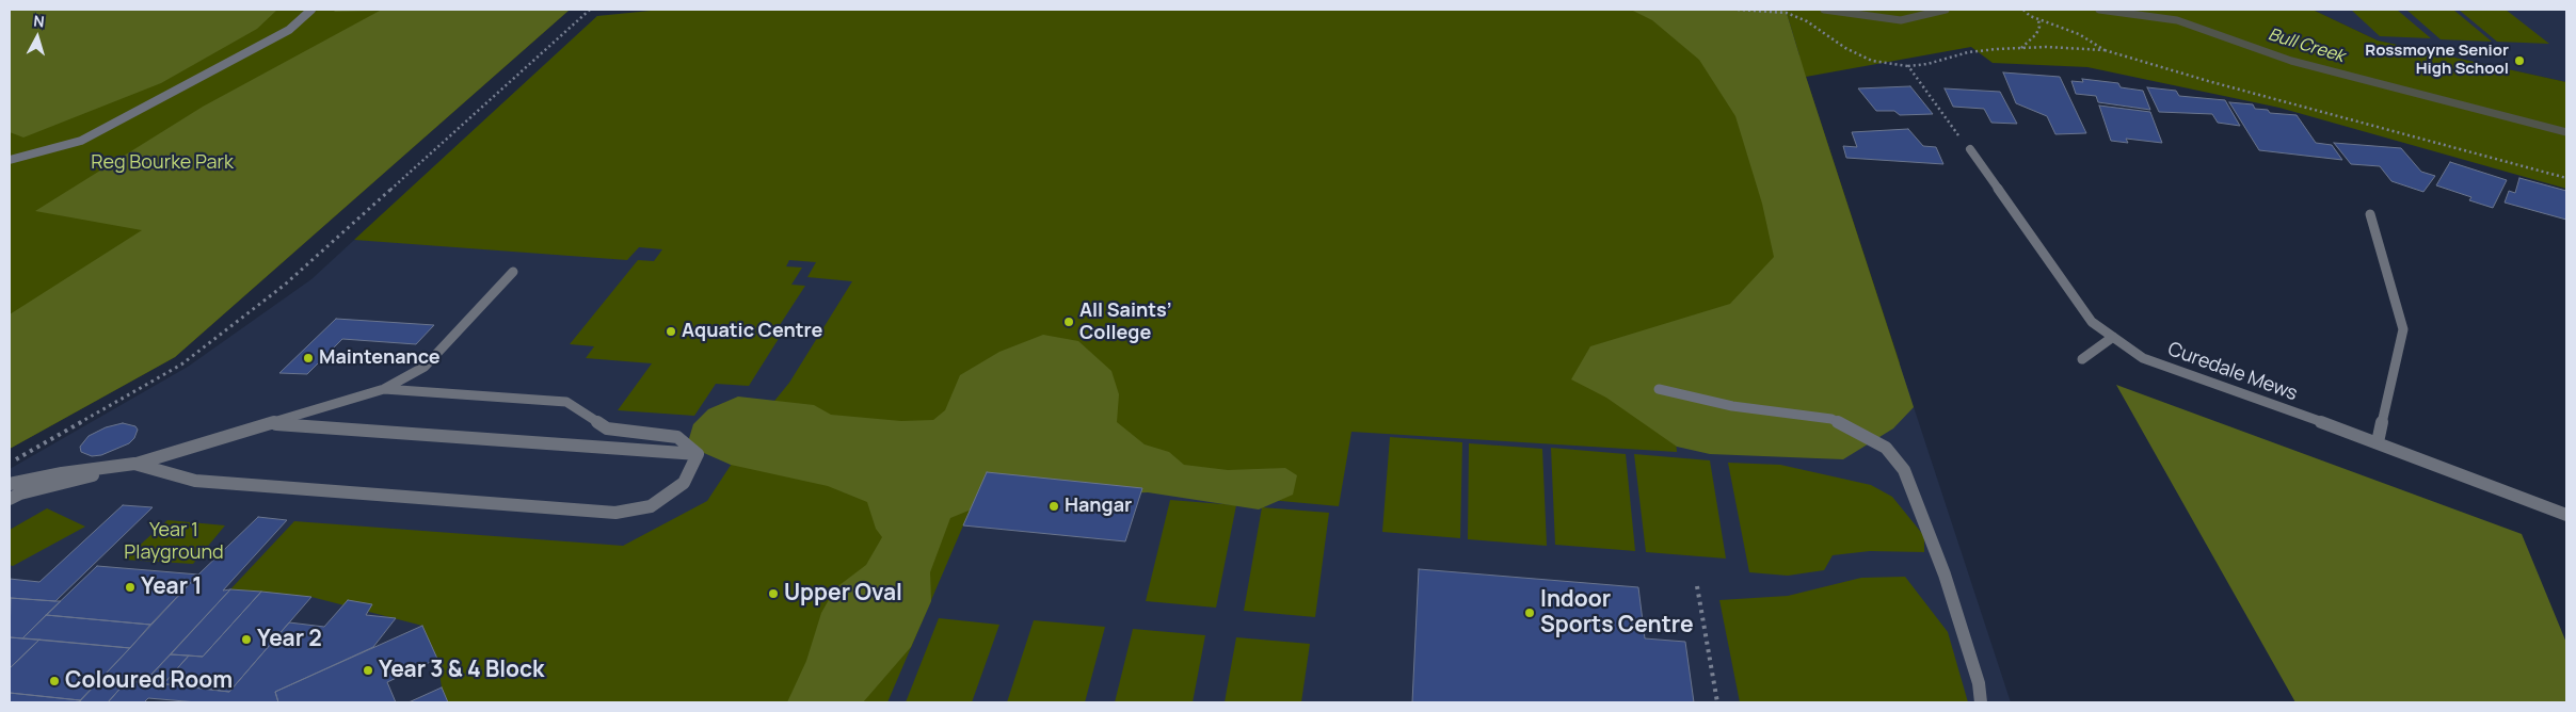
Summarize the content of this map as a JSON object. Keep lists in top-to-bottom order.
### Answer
{
  "streets": {
    "street": ["Curedale Mews"]
  },
  "water": ["Bull Creek"],
  "parks": ["Reg Bourke Park", "Year 1 Playground"],
  "places": [
    "Rossmoyne Senior High School",
    "All Saints’ College",
    "Aquatic Centre",
    "Maintenance",
    "Hangar",
    "Year 1",
    "Upper Oval",
    "Indoor Sports Centre",
    "Year 2",
    "Year 3 & 4 Block",
    "Coloured Room"
  ],
  "north": "top"
}
